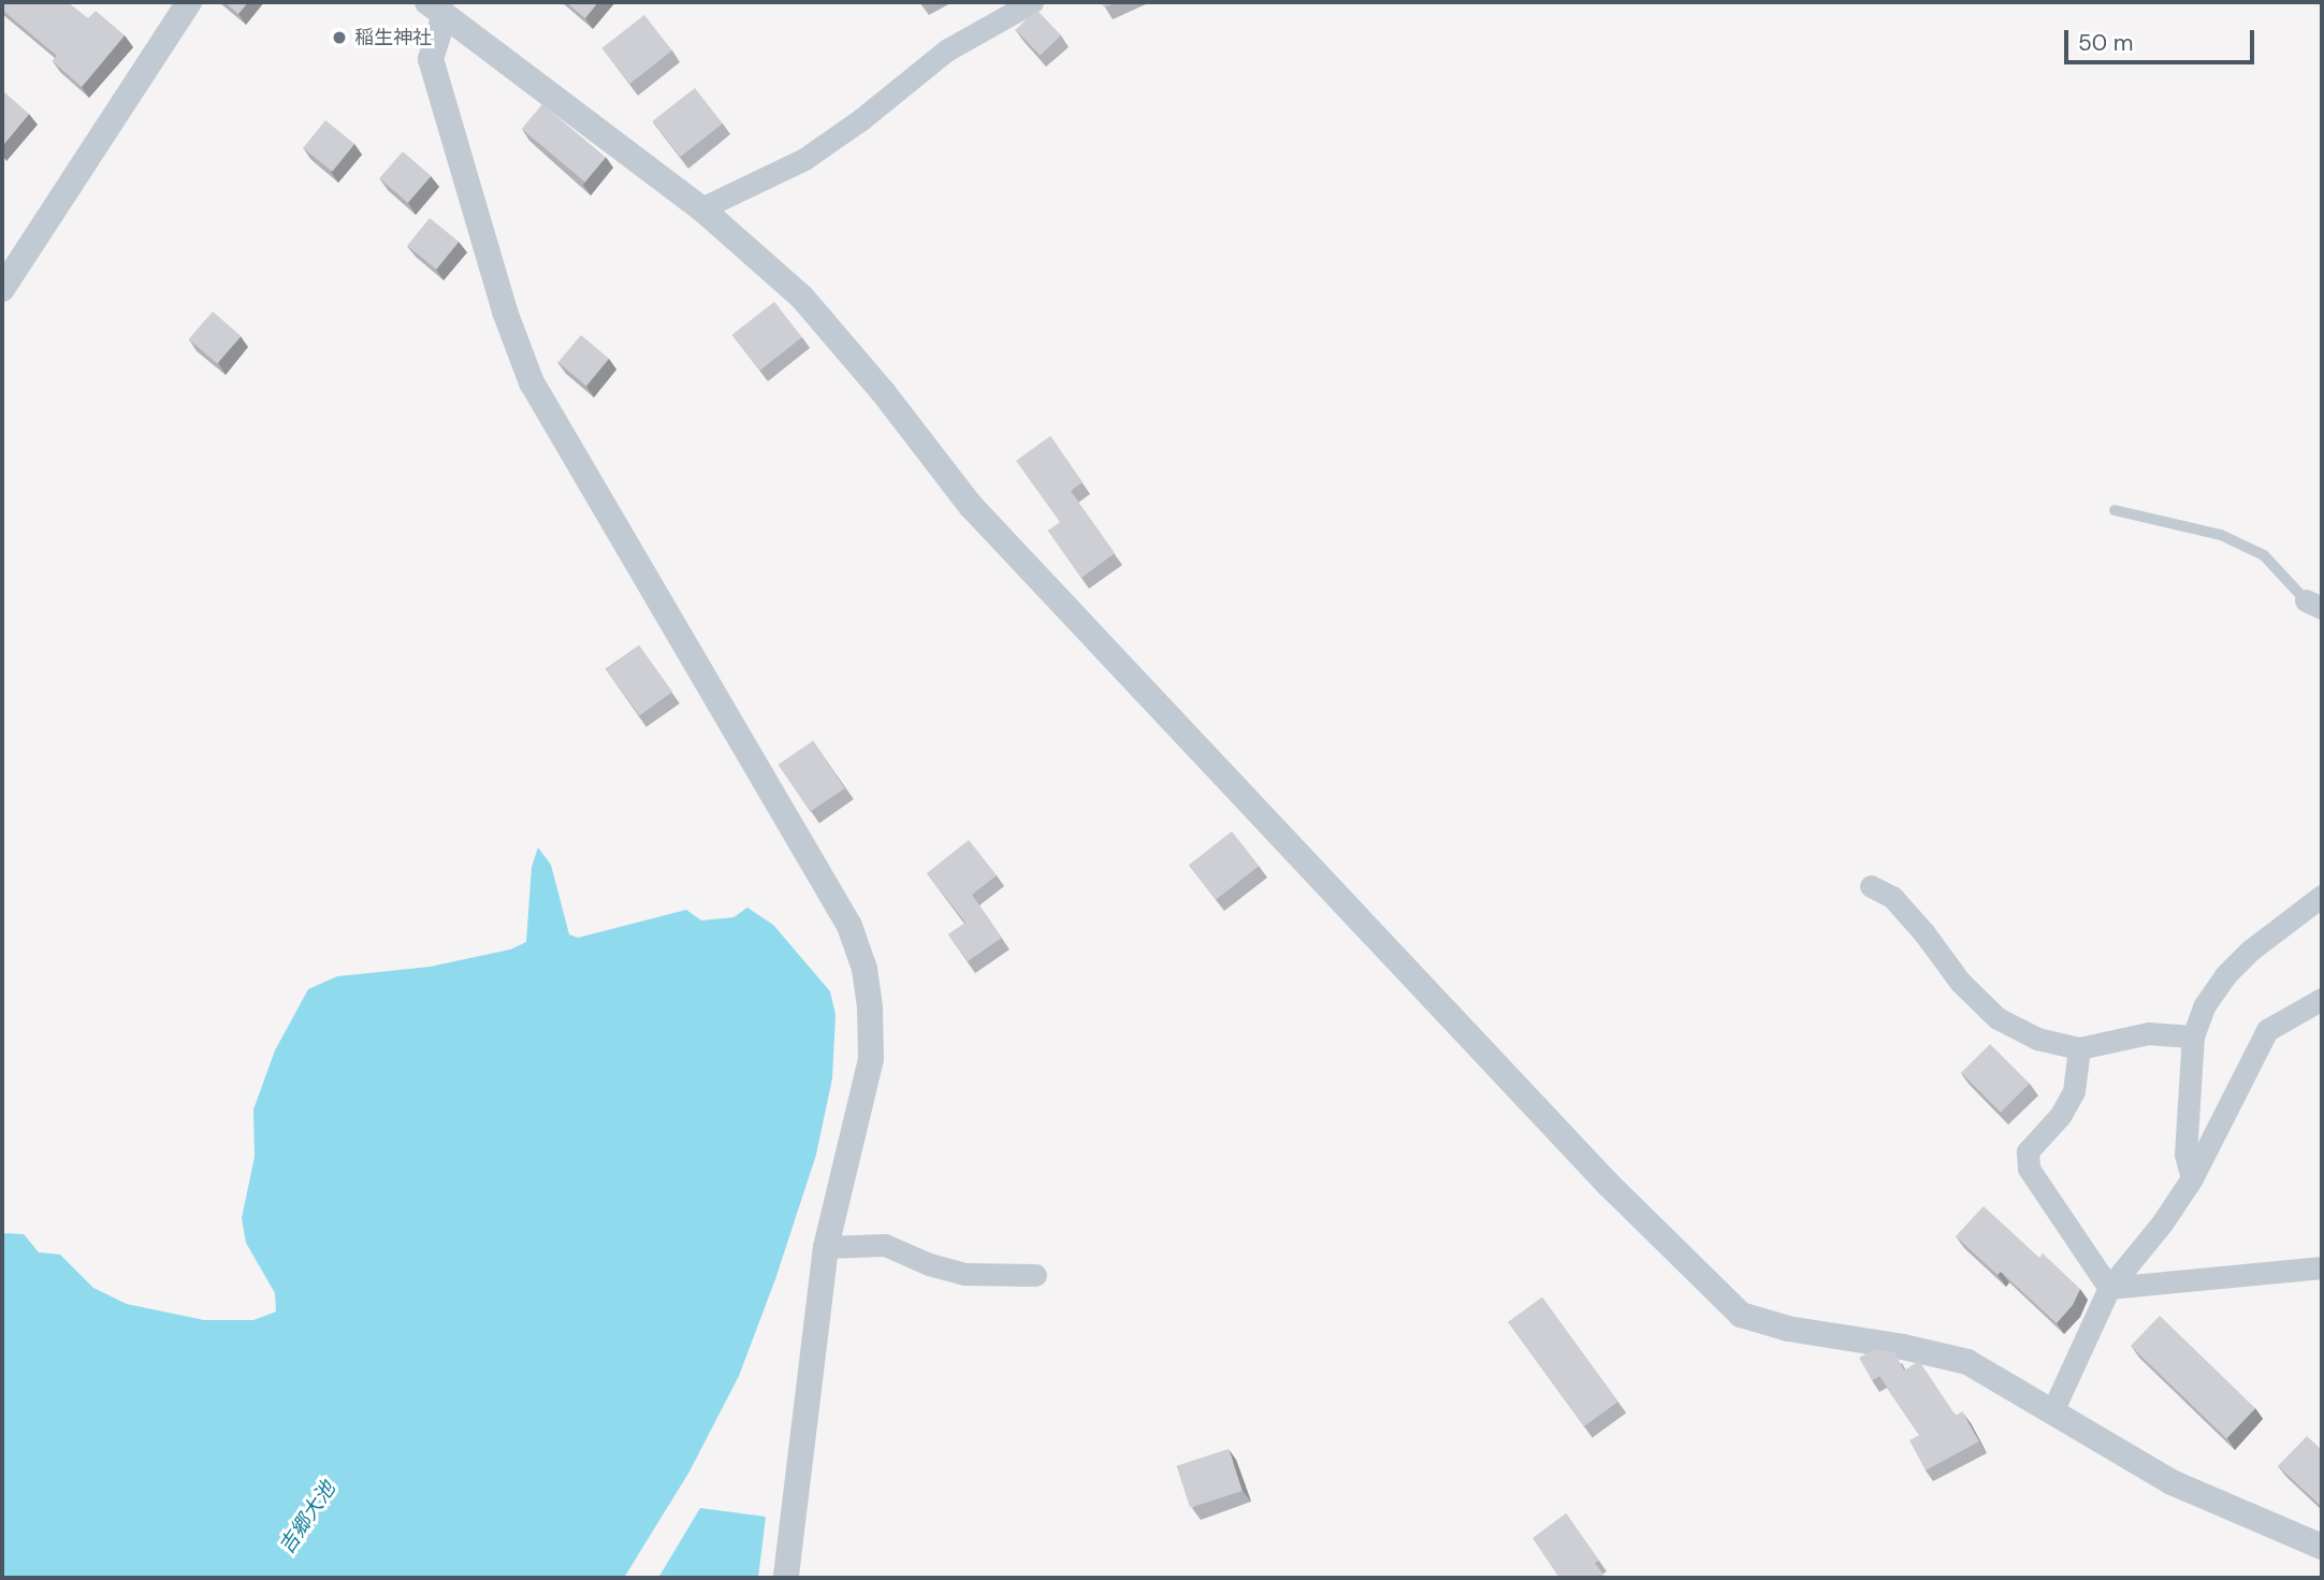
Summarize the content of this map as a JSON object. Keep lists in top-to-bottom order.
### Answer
{
  "water": ["吉郷大池"],
  "places": ["稲生神社"],
  "scale_bar": "50 m"
}
